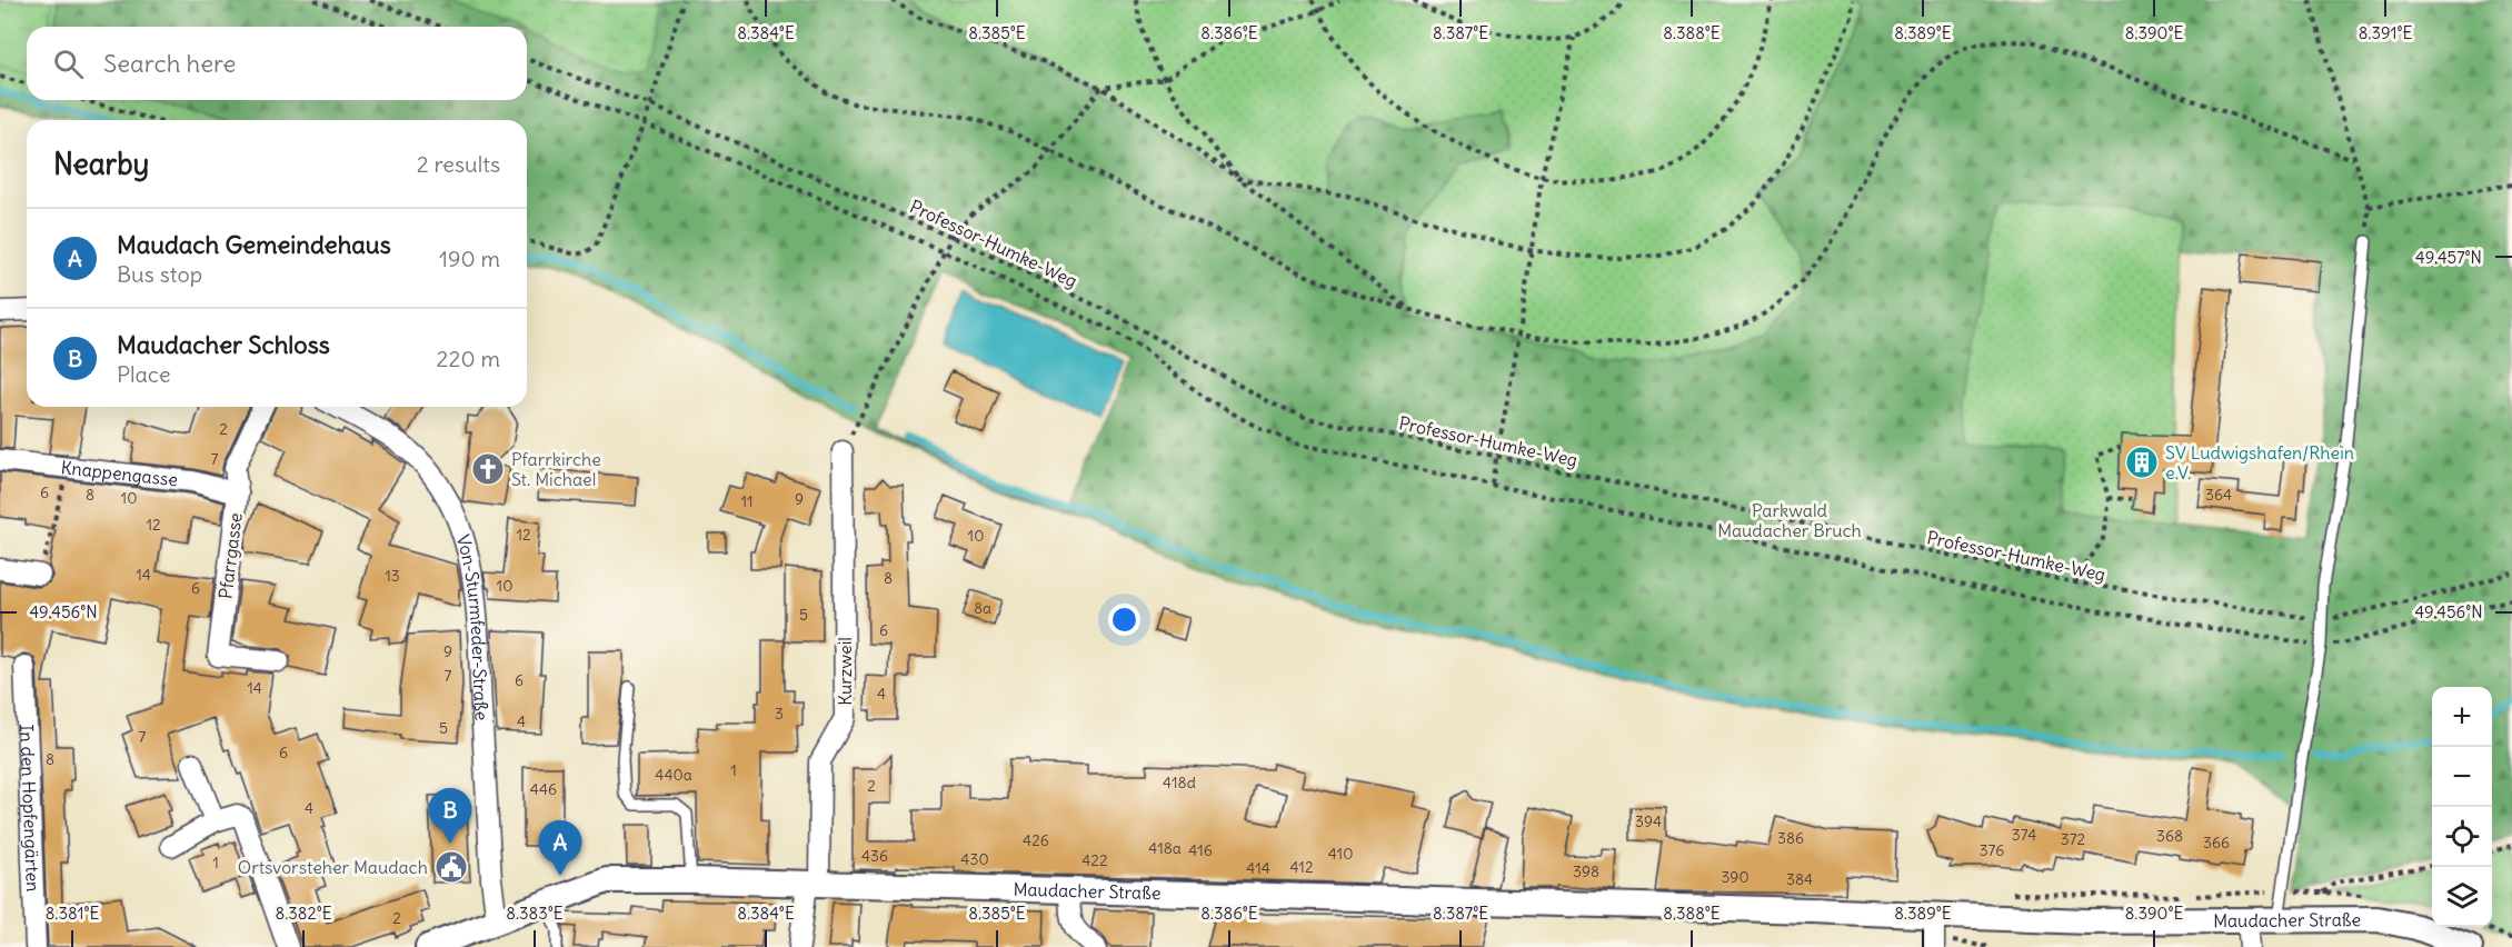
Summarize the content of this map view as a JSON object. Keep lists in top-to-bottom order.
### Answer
{
  "streets": {
    "street": [
      "Knappengasse",
      "Pfarrgasse",
      "Von-Sturmfeder-Straße",
      "Kurzweil",
      "In den Hopfengärten",
      "Maudacher Straße"
    ],
    "path": ["Professor-Humke-Weg"]
  },
  "crossings": [
    ["Knappengasse", "Pfarrgasse"],
    ["Von-Sturmfeder-Straße", "Maudacher Straße"],
    ["Kurzweil", "Maudacher Straße"]
  ],
  "parks": ["Parkwald Maudacher Bruch"],
  "places": {
    "building": ["SV Ludwigshafen/Rhein e.V."],
    "church": ["Pfarrkirche St. Michael"],
    "public building": ["Ortsvorsteher Maudach"]
  },
  "house_numbers": [
    "2",
    "7",
    "6",
    "8",
    "364",
    "10",
    "9",
    "11",
    "12",
    "12",
    "10",
    "14",
    "13",
    "8",
    "10",
    "6",
    "8a",
    "5",
    "6",
    "9",
    "7",
    "6",
    "14",
    "4",
    "3",
    "4",
    "5",
    "7",
    "6",
    "8",
    "1",
    "440a",
    "418d",
    "2",
    "446",
    "4",
    "394",
    "374",
    "368",
    "386",
    "372",
    "426",
    "366",
    "418a",
    "416",
    "376",
    "410",
    "436",
    "430",
    "422",
    "1",
    "412",
    "414",
    "398",
    "390",
    "384",
    "2"
  ],
  "page": {
    "search": "Search here",
    "heading": ["Nearby", "2 results"],
    "list": [
      {
        "mark": "A",
        "name": "Maudach Gemeindehaus",
        "note": "Bus stop",
        "value": "190 m"
      },
      {
        "mark": "B",
        "name": "Maudacher Schloss",
        "note": "Place",
        "value": "220 m"
      }
    ],
    "map_buttons": ["+", "−"],
    "pins": ["B", "A"]
  },
  "coordinates": [
    "8.384°E",
    "8.385°E",
    "8.386°E",
    "8.387°E",
    "8.388°E",
    "8.389°E",
    "8.390°E",
    "8.391°E",
    "49.457°N",
    "49.456°N",
    "8.381°E",
    "8.382°E",
    "8.383°E"
  ]
}
